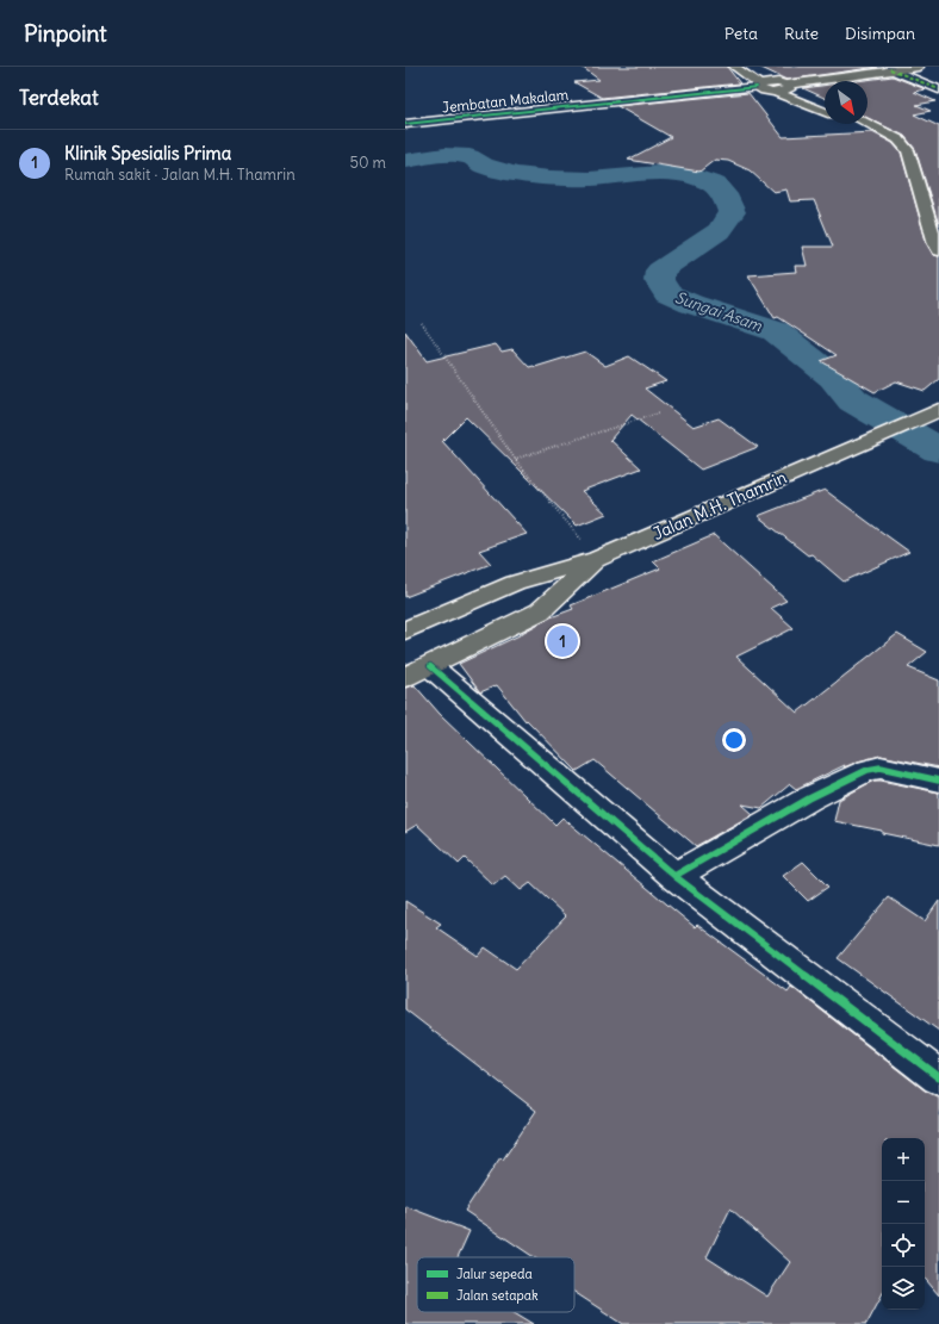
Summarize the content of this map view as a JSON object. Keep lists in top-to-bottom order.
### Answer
{
  "streets": {
    "main road": ["Jalan M.H. Thamrin"],
    "street": ["Jembatan Makalam"]
  },
  "water": ["Sungai Asam"],
  "legend": ["Jalur sepeda", "Jalan setapak"],
  "north": "bottom right",
  "page": {
    "header": "Pinpoint",
    "nav": ["Peta", "Rute", "Disimpan"],
    "heading": "Terdekat",
    "list": [
      {
        "mark": "1",
        "name": "Klinik Spesialis Prima",
        "note": "Rumah sakit · Jalan M.H. Thamrin",
        "value": "50 m"
      }
    ],
    "pins": "1",
    "map_buttons": ["+", "−"]
  }
}
